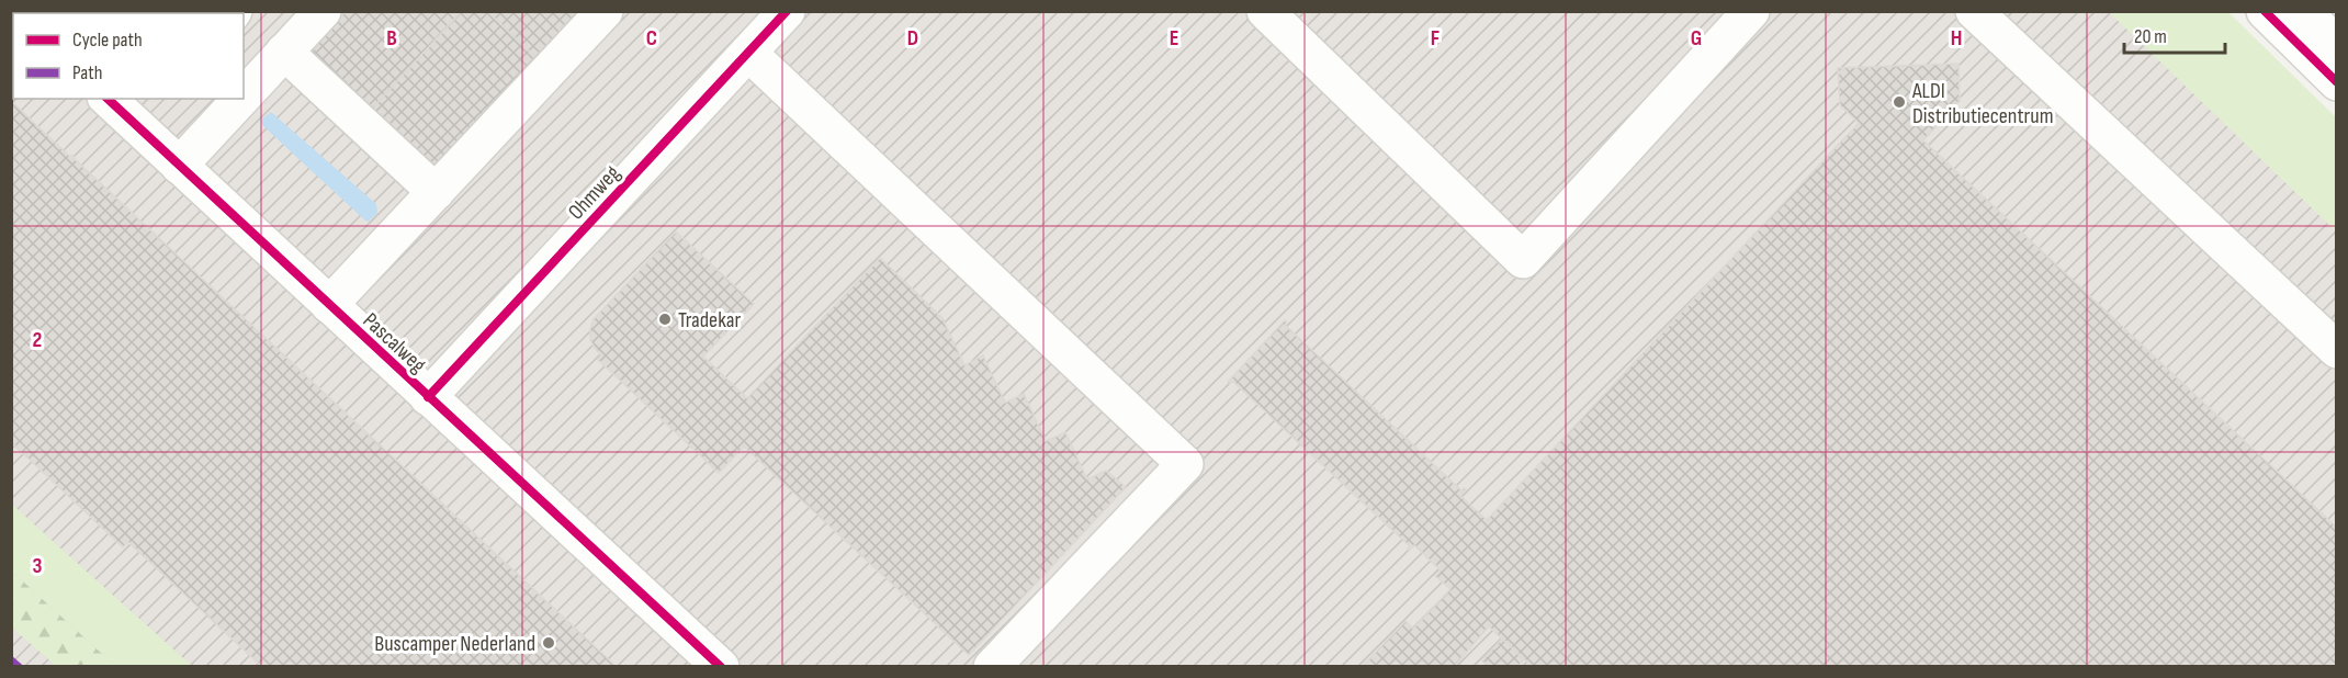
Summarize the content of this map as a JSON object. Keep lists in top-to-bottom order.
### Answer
{
  "streets": {
    "street": ["Ohmweg", "Pascalweg"]
  },
  "crossings": [
    ["Ohmweg", "Pascalweg"]
  ],
  "places": ["ALDI Distributiecentrum", "Tradekar", "Buscamper Nederland"],
  "legend": ["Cycle path", "Path"],
  "scale_bar": "20 m",
  "grid": {
    "columns": [
      "B",
      "C",
      "D",
      "E",
      "F",
      "G",
      "H"
    ],
    "rows": ["2", "3"]
  }
}
